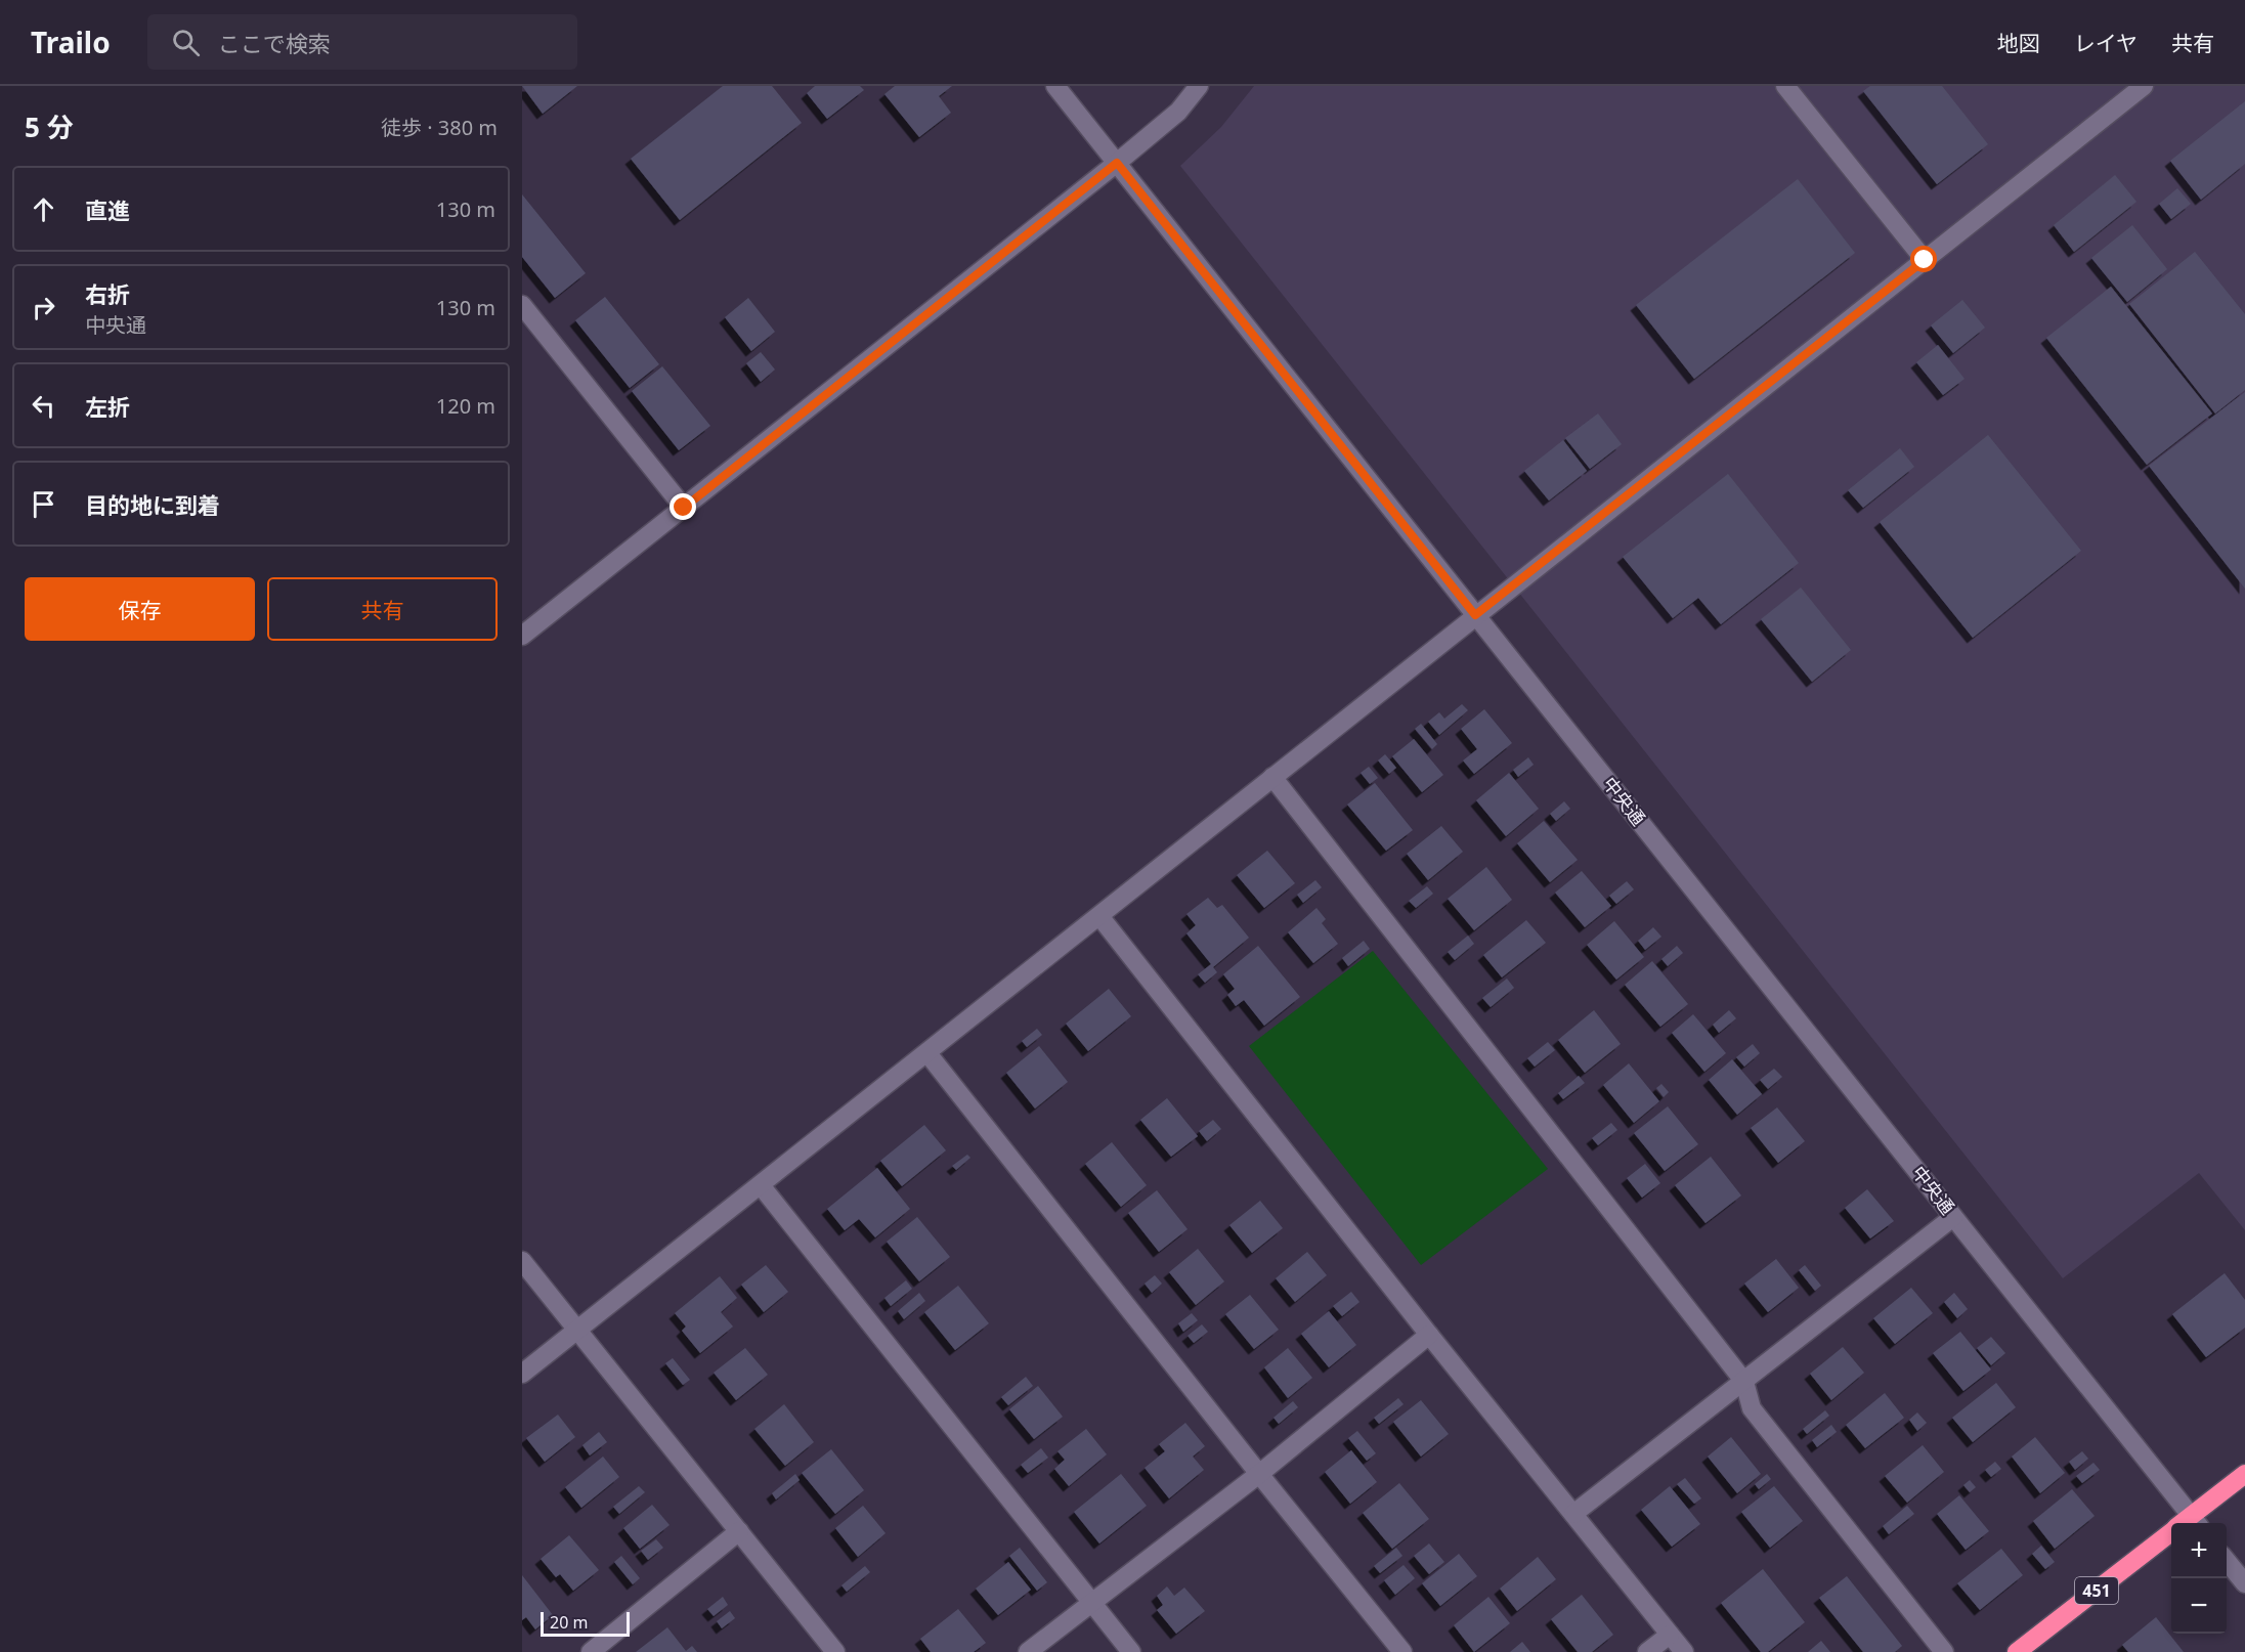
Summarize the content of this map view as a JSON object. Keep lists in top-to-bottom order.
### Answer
{
  "streets": {
    "highway": ["451"],
    "street": ["中央通"]
  },
  "scale_bar": "20 m",
  "page": {
    "header": "Trailo",
    "search": "ここで検索",
    "nav": ["地図", "レイヤ", "共有"],
    "heading": ["5 分", "徒歩 · 380 m"],
    "list": [
      ["直進", "130 m"],
      ["右折", "中央通", "130 m"],
      ["左折", "120 m"],
      "目的地に到着"
    ],
    "buttons": ["保存", "共有"],
    "map_buttons": ["+", "−"],
    "scale": "20 m"
  }
}
